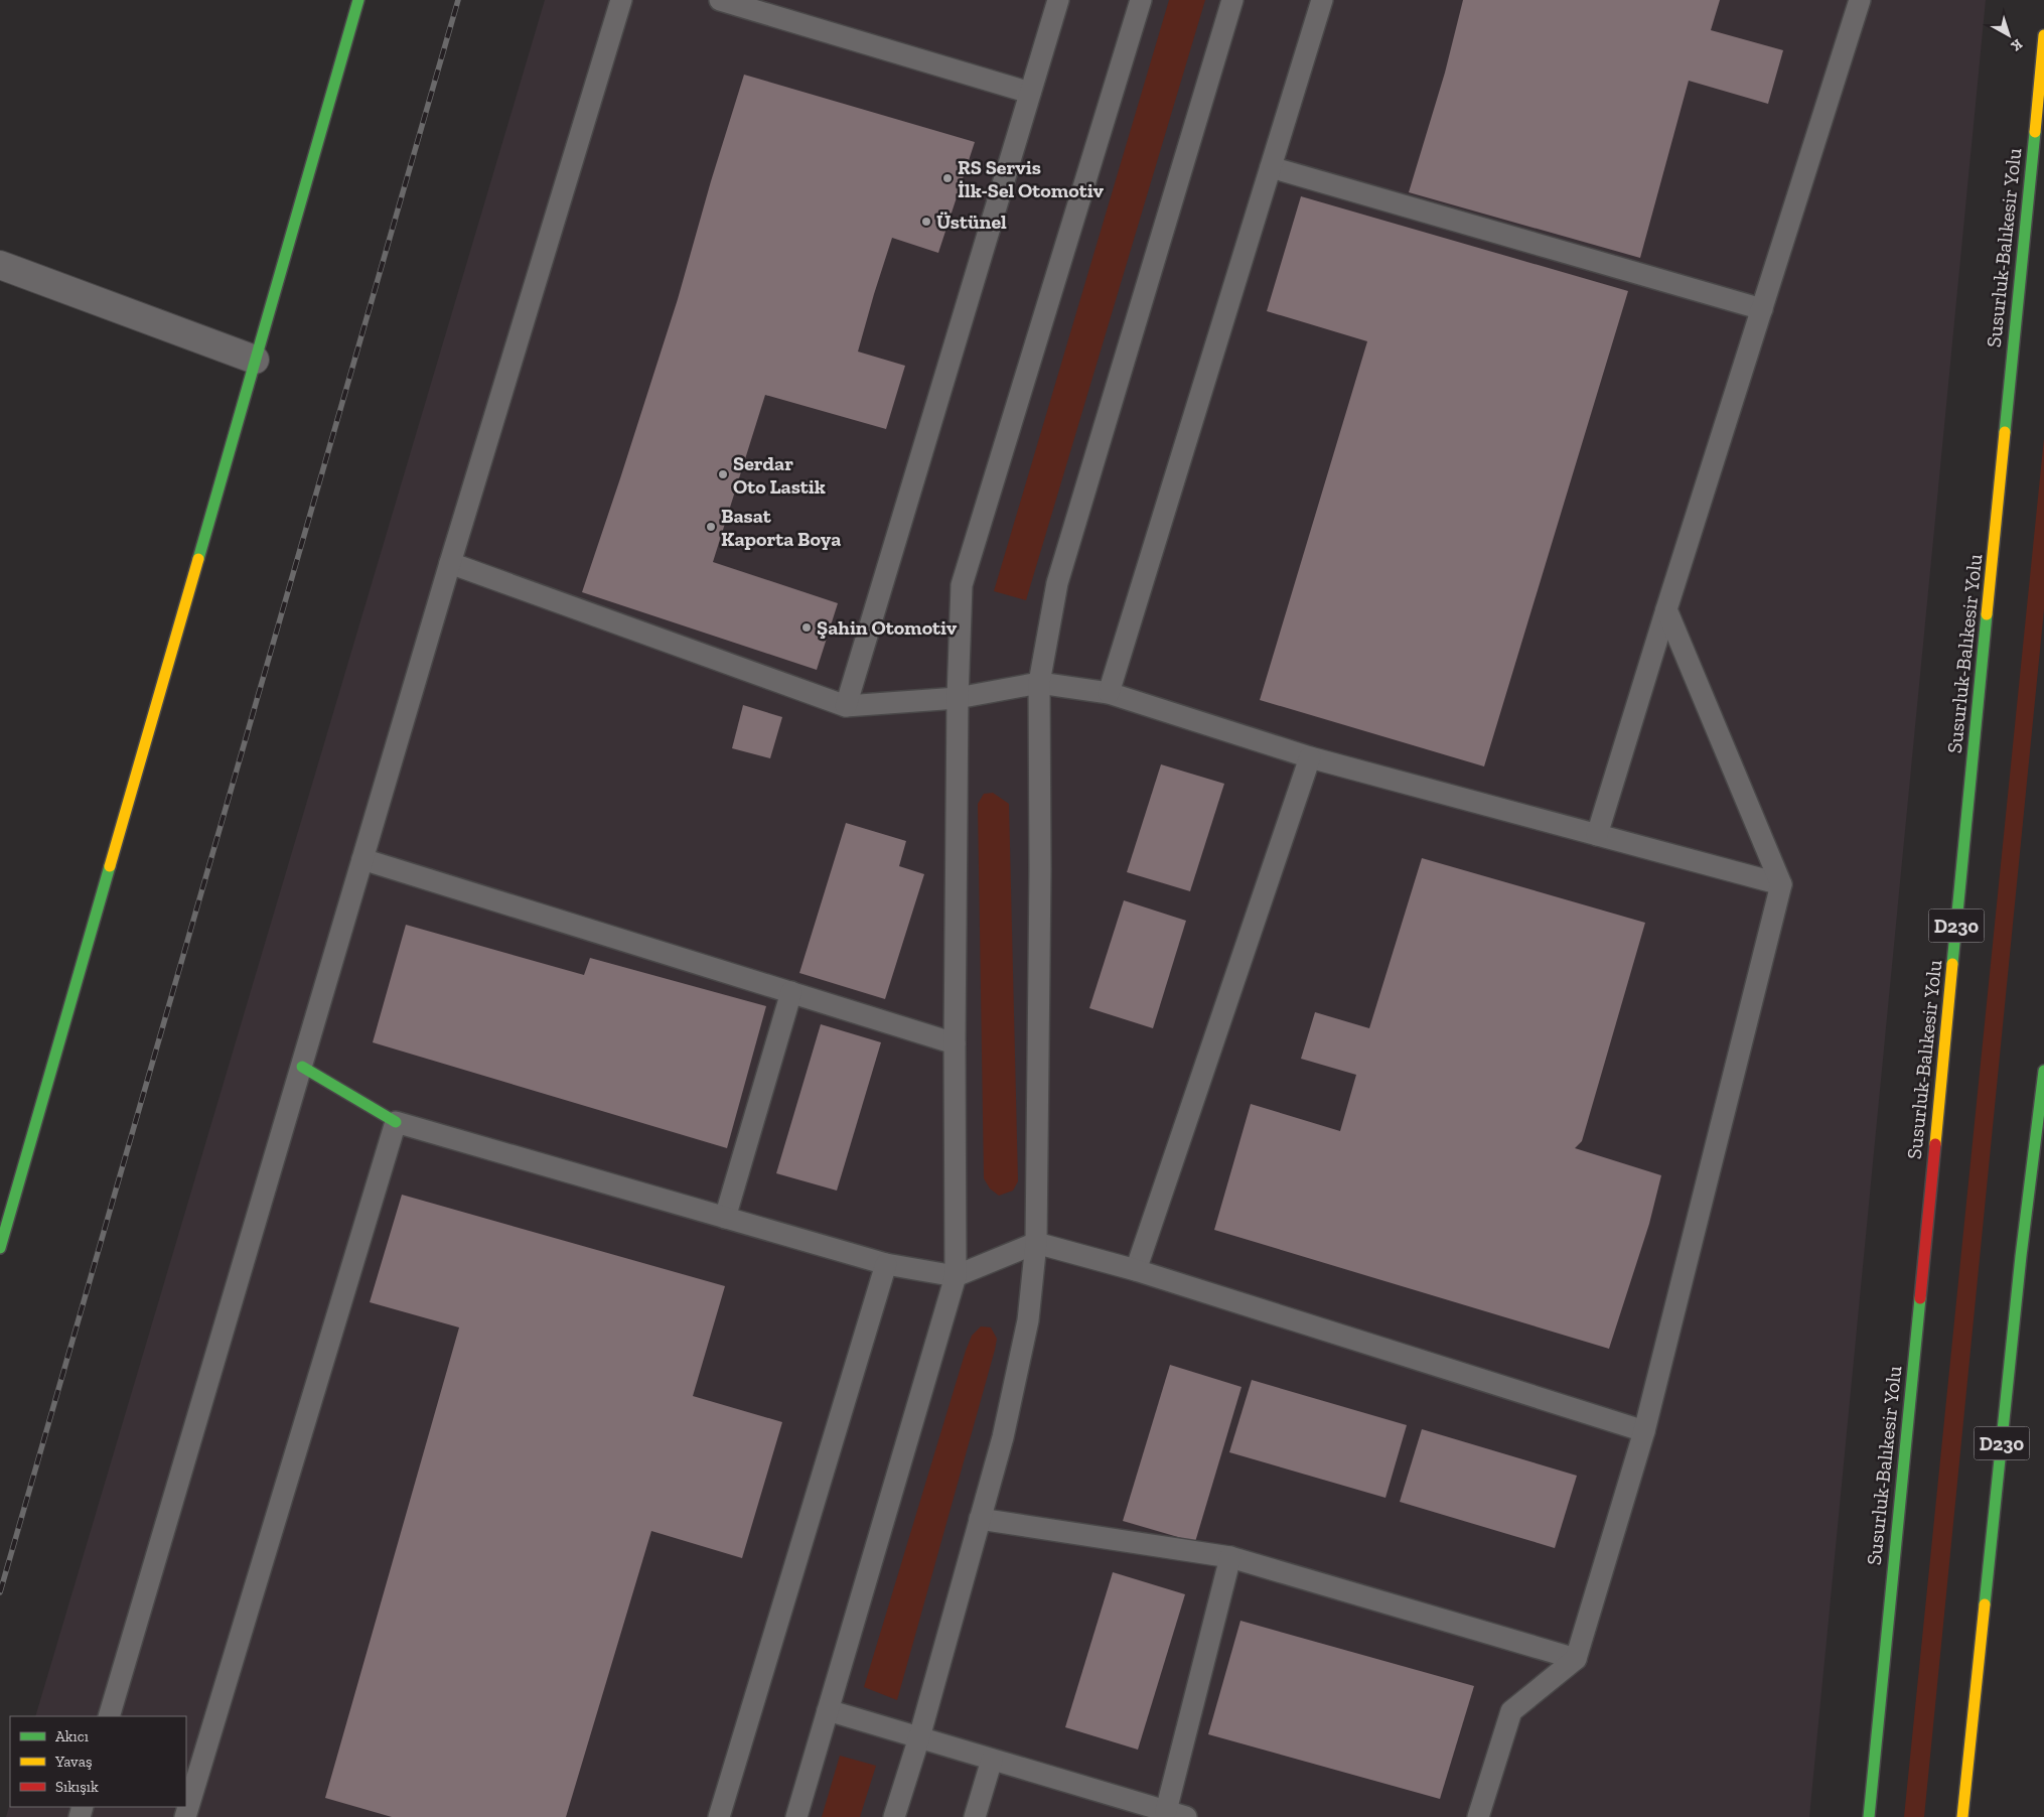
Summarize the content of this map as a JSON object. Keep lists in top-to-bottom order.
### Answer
{
  "streets": {
    "main road": ["Susurluk-Balıkesir Yolu", "D230"]
  },
  "places": [
    "RS Servis İlk-Sel Otomotiv",
    "Üstünel",
    "Serdar Oto Lastik",
    "Basat Kaporta Boya",
    "Şahin Otomotiv"
  ],
  "legend": ["Akıcı", "Yavaş", "Sıkışık"],
  "north": "bottom right"
}
